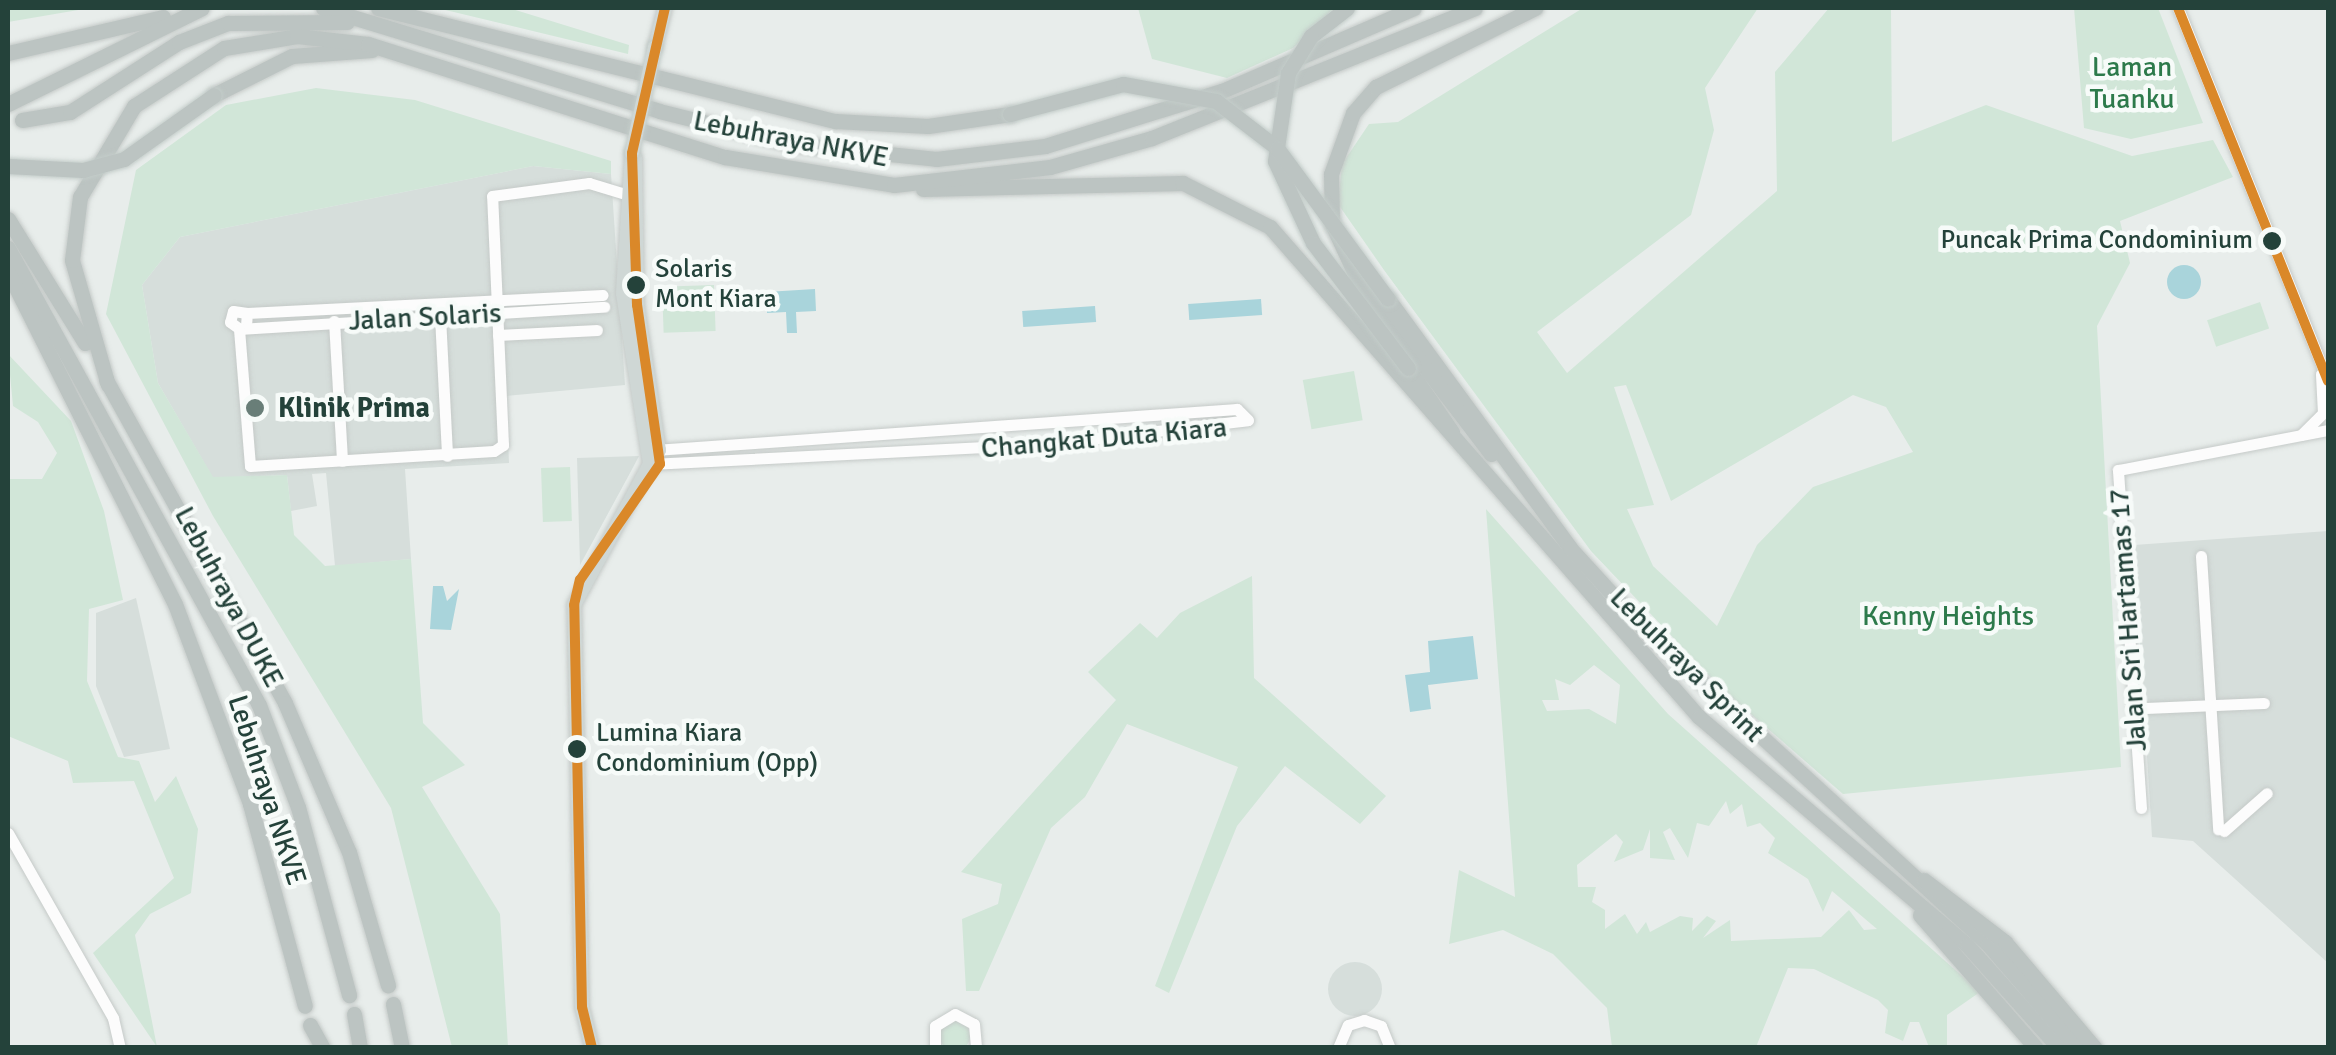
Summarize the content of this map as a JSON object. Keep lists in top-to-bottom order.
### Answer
{
  "streets": {
    "highway": ["Lebuhraya NKVE", "Lebuhraya DUKE", "Lebuhraya Sprint"],
    "street": ["Jalan Solaris", "Changkat Duta Kiara", "Jalan Sri Hartamas 17"]
  },
  "parks": ["Laman Tuanku", "Kenny Heights"],
  "places": [
    "Puncak Prima Condominium",
    "Solaris Mont Kiara",
    "Klinik Prima",
    "Lumina Kiara Condominium (Opp)"
  ]
}
